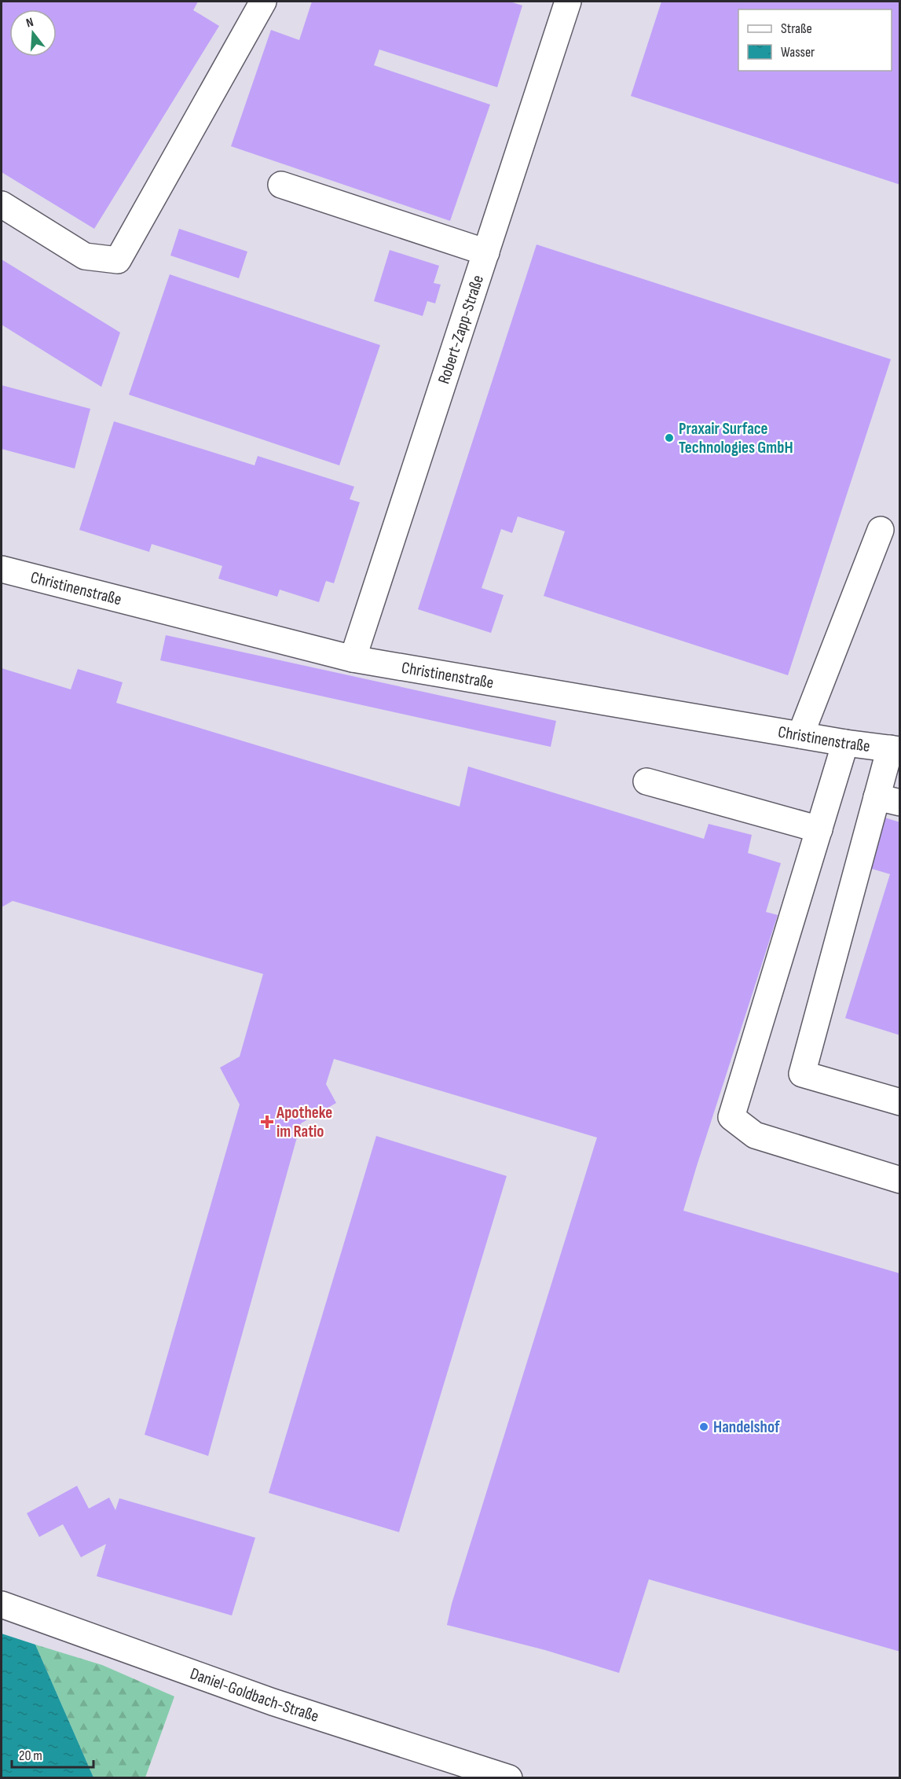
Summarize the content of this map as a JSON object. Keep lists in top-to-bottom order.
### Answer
{
  "streets": {
    "street": ["Robert-Zapp-Straße", "Christinenstraße", "Daniel-Goldbach-Straße"]
  },
  "crossings": [
    ["Robert-Zapp-Straße", "Christinenstraße"]
  ],
  "places": {
    "other": ["Praxair Surface Technologies GmbH", "Handelshof"],
    "health": ["Apotheke im Ratio"]
  },
  "legend": ["Straße", "Wasser"],
  "scale_bar": "20 m",
  "north": "top"
}
